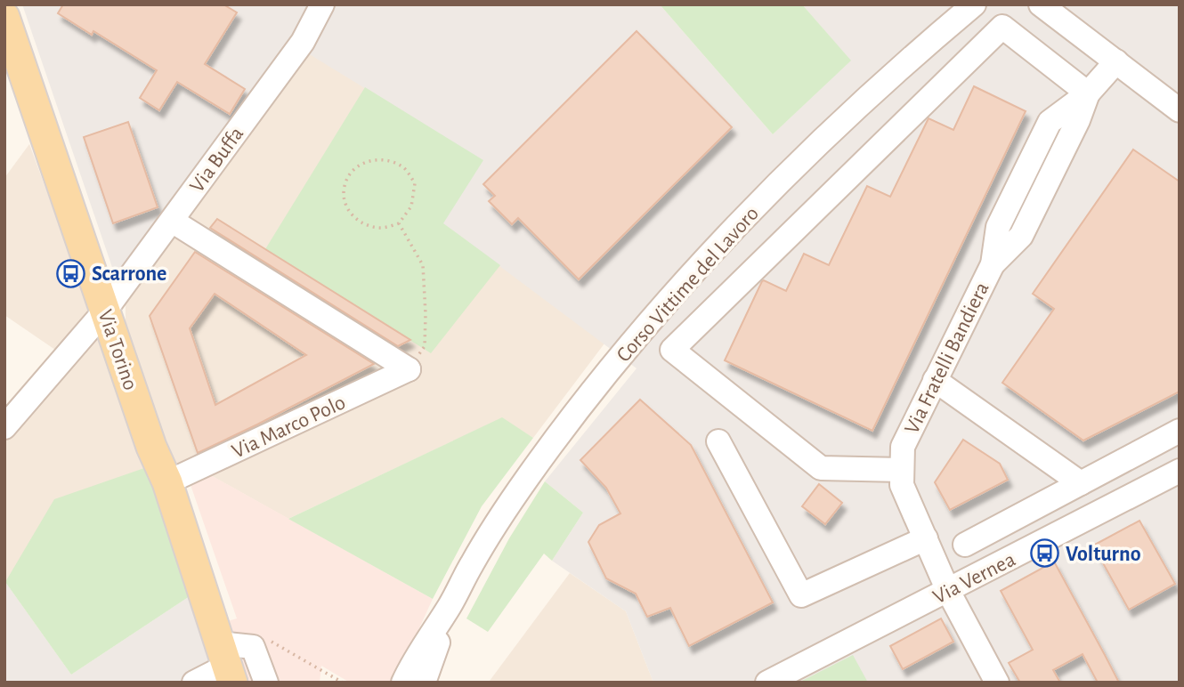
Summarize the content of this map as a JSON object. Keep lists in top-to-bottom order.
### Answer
{
  "streets": {
    "main road": ["Via Torino"],
    "street": [
      "Via Buffa",
      "Corso Vittime del Lavoro",
      "Via Fratelli Bandiera",
      "Via Marco Polo",
      "Via Vernea"
    ]
  },
  "crossings": [
    ["Via Buffa", "Via Torino"],
    ["Via Torino", "Via Marco Polo"],
    ["Via Fratelli Bandiera", "Via Vernea"]
  ],
  "places": {
    "bus stop": ["Scarrone", "Volturno"]
  }
}
